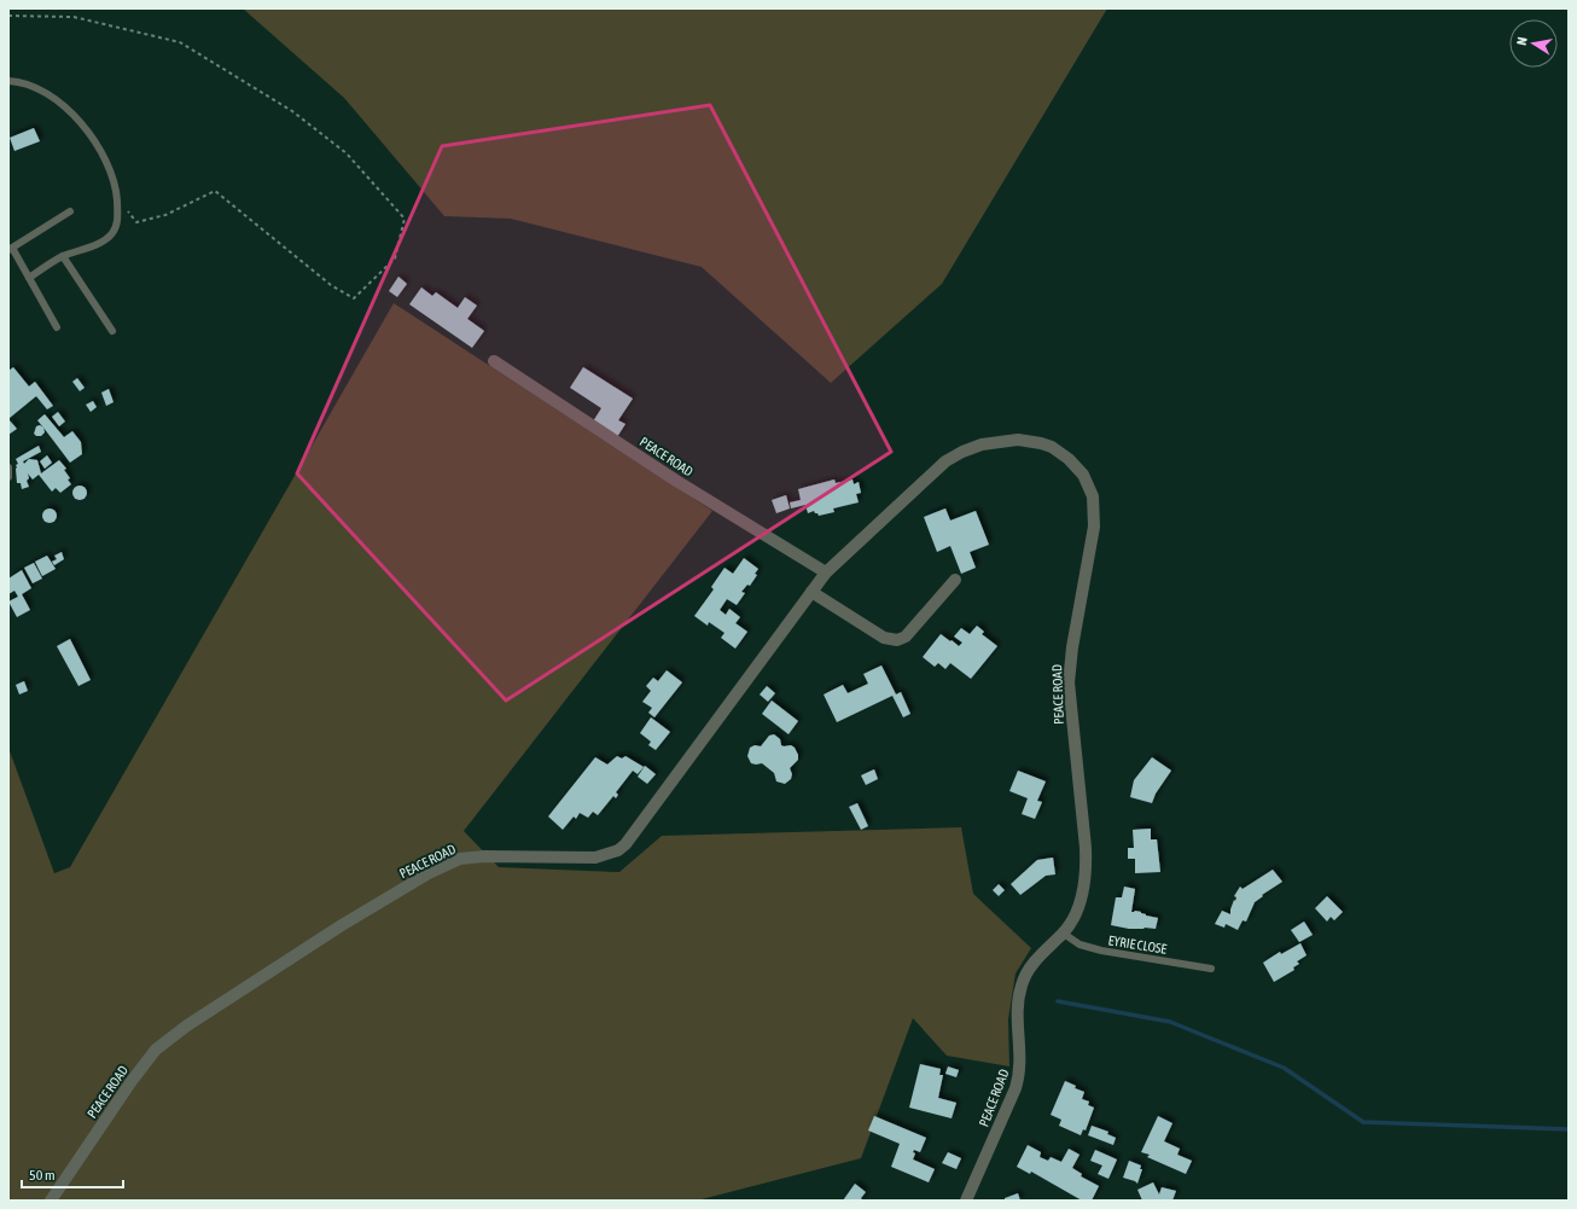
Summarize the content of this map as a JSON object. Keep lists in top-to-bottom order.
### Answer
{
  "streets": {
    "street": ["PEACE ROAD"],
    "lane": ["EYRIE CLOSE"]
  },
  "crossings": [
    ["PEACE ROAD", "EYRIE CLOSE"]
  ],
  "scale_bar": "50 m",
  "north": "left"
}
